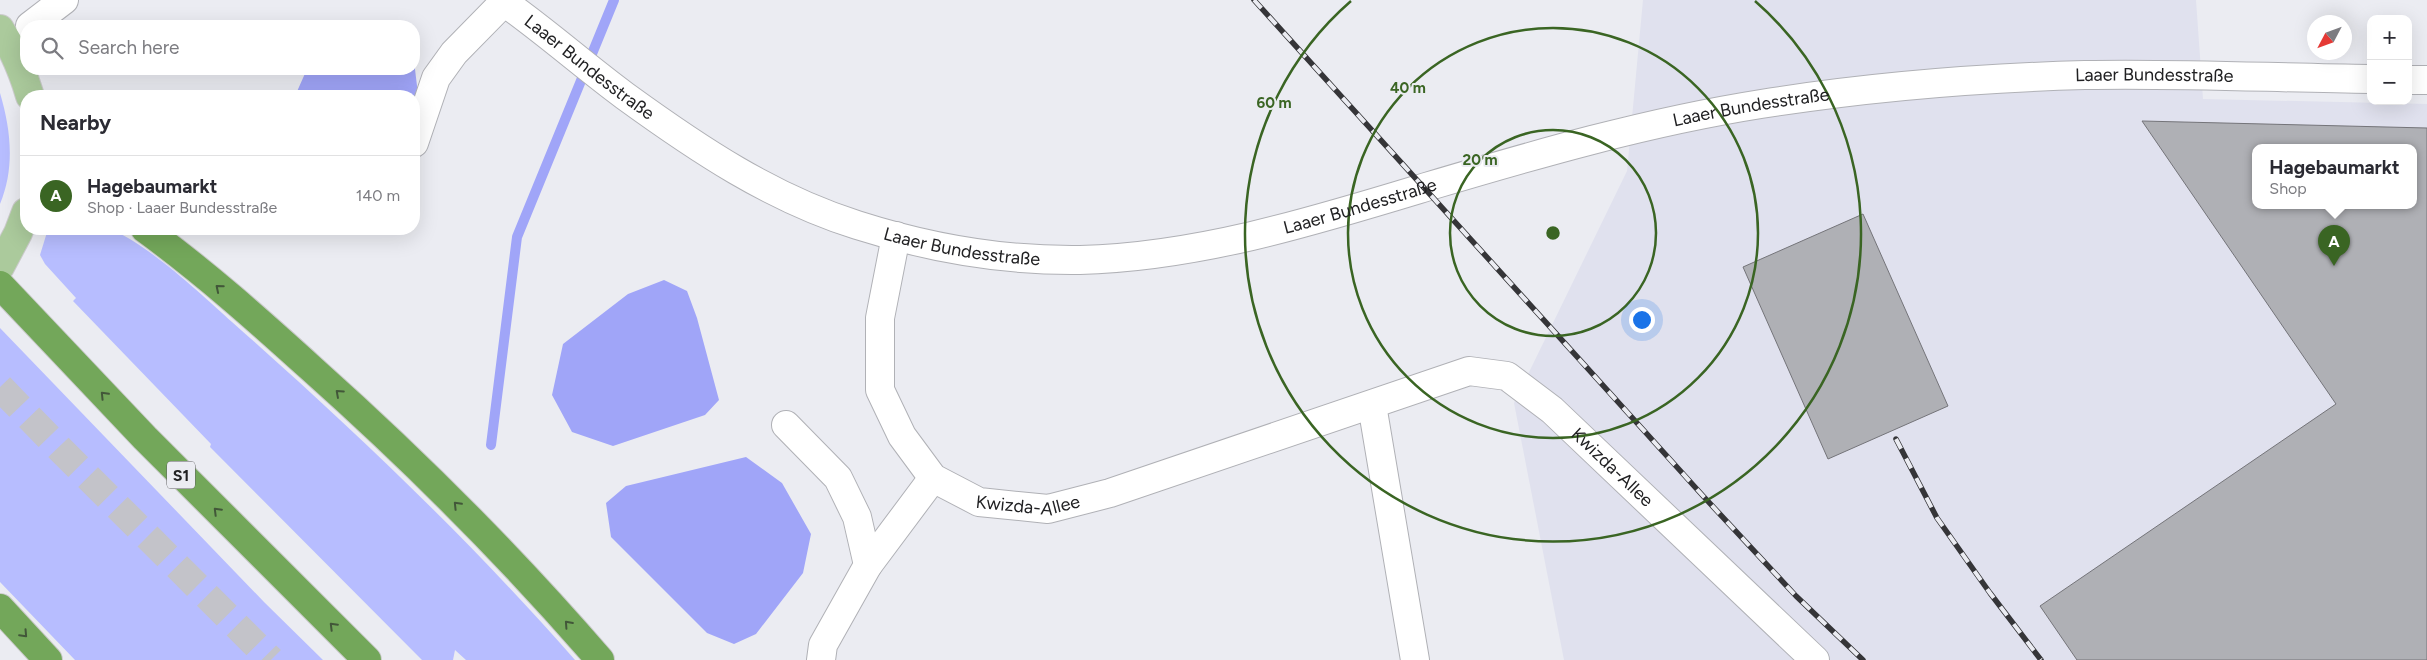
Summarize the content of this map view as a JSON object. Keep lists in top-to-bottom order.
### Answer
{
  "streets": {
    "highway": ["S1"],
    "street": ["Laaer Bundesstraße", "Kwizda-Allee"]
  },
  "crossings": [
    ["Laaer Bundesstraße", "Kwizda-Allee"]
  ],
  "north": "bottom left",
  "page": {
    "map_buttons": ["+", "−"],
    "search": "Search here",
    "heading": "Nearby",
    "popup": ["Hagebaumarkt", "Shop"],
    "list": [
      {
        "mark": "A",
        "name": "Hagebaumarkt",
        "note": "Shop · Laaer Bundesstraße",
        "value": "140 m"
      }
    ],
    "pins": "A"
  },
  "rings": ["40 m", "60 m", "20 m"]
}
